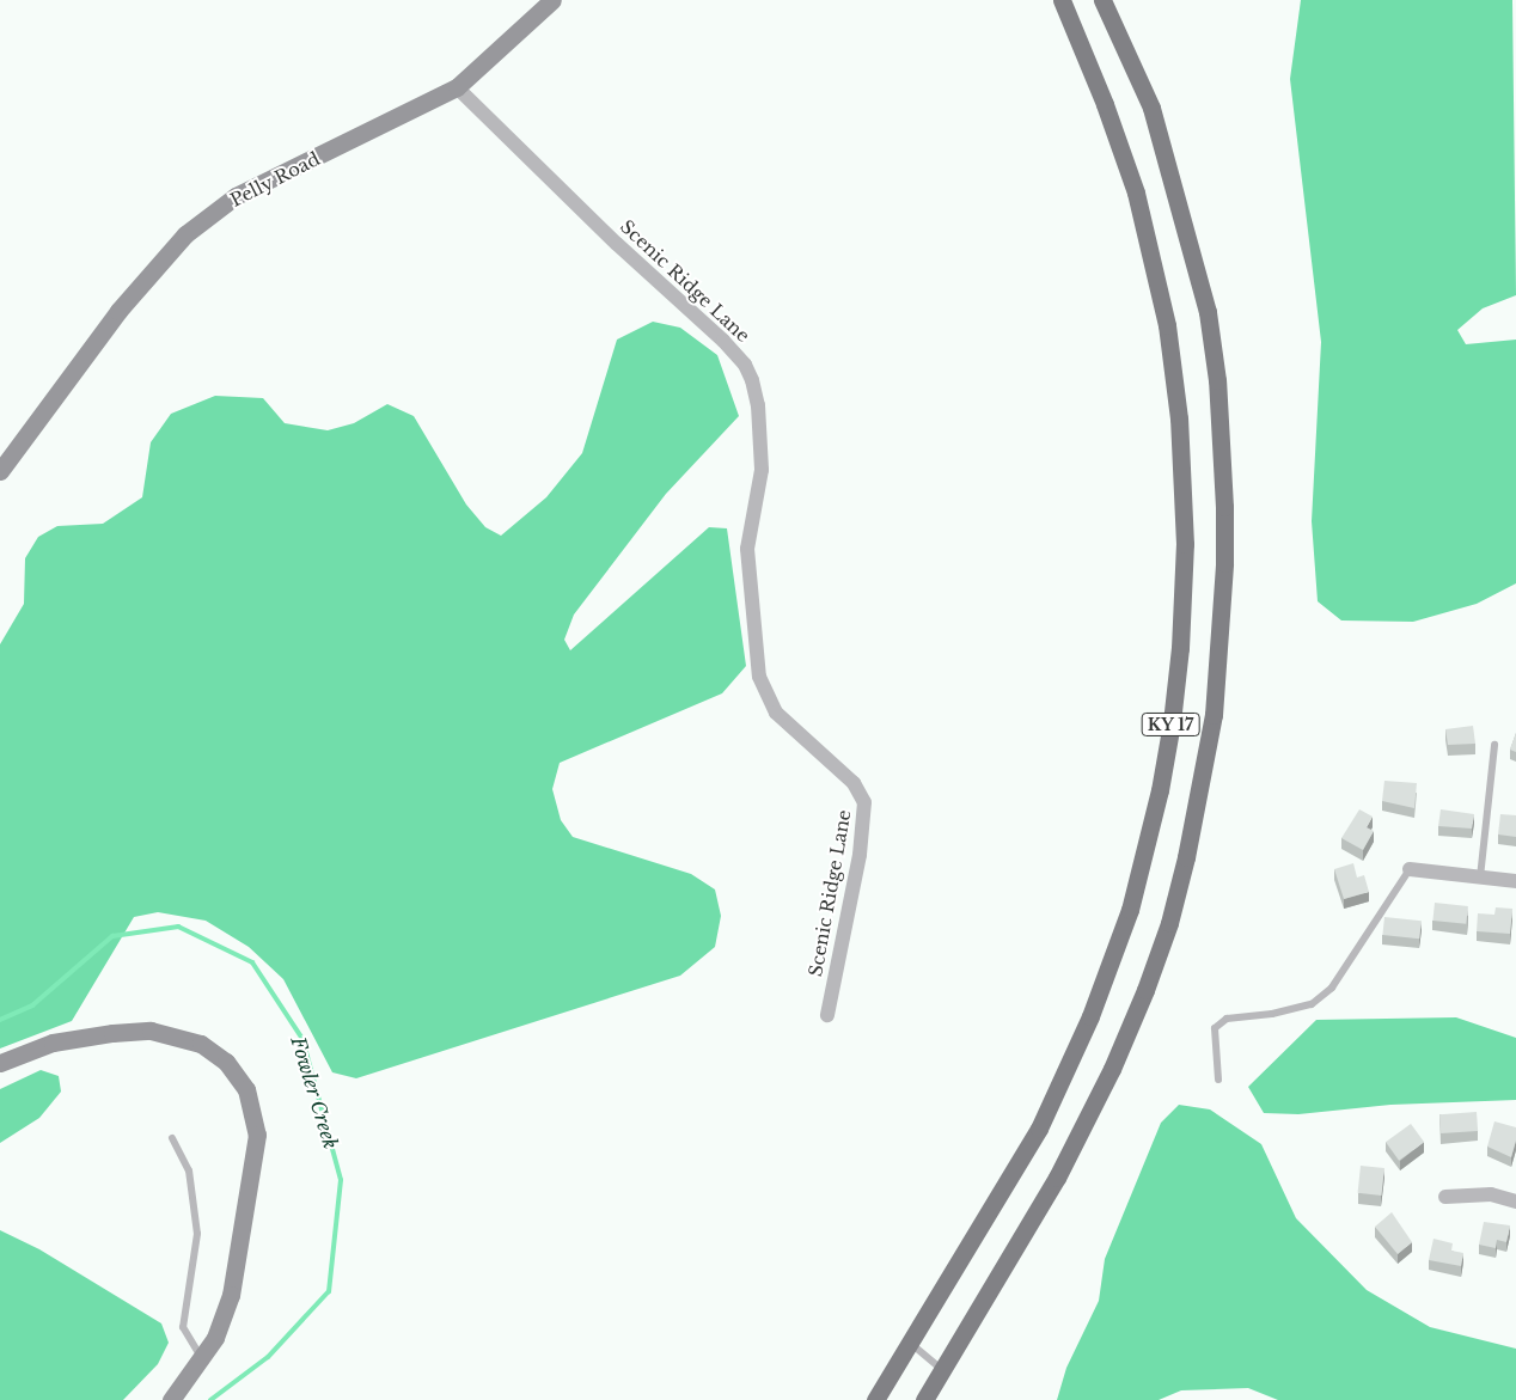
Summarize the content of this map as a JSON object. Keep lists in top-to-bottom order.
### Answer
{
  "streets": {
    "main road": ["KY 17"],
    "street": ["Pelly Road", "Scenic Ridge Lane"]
  },
  "crossings": [
    ["Pelly Road", "Scenic Ridge Lane"]
  ],
  "water": ["Fowler Creek"]
}
